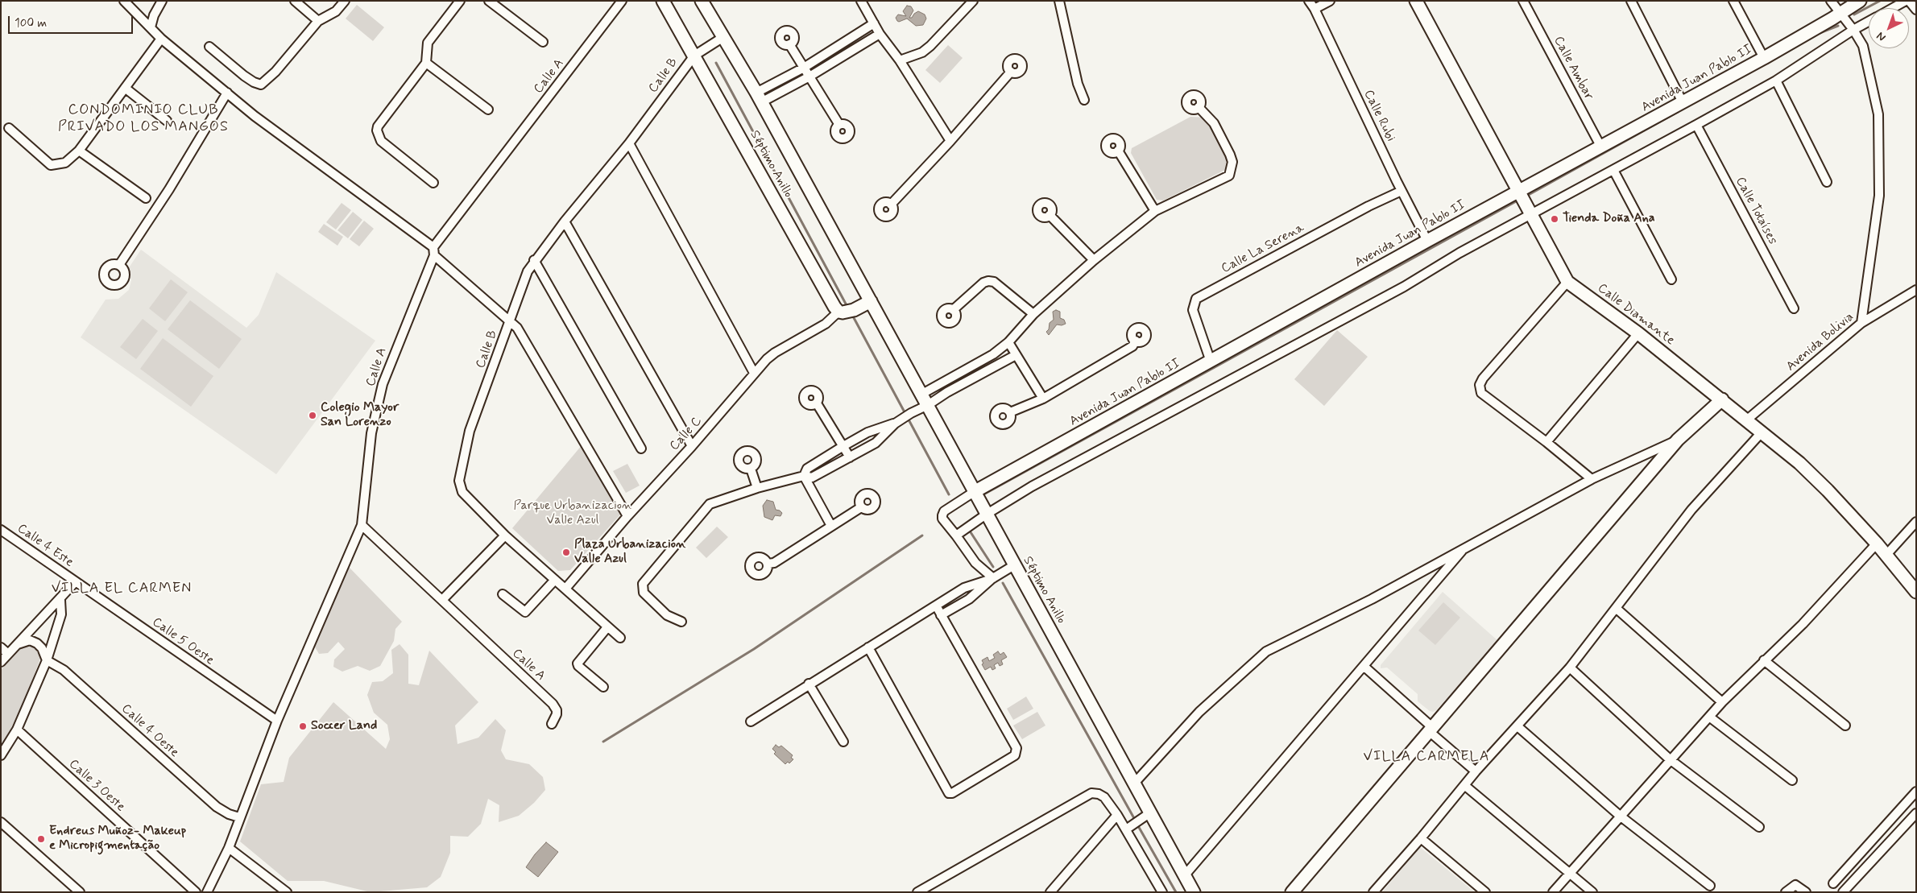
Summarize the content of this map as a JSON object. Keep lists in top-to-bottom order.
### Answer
{
  "streets": {
    "main road": ["Avenida Juan Pablo II", "Séptimo Anillo", "Calle Diamante"],
    "street": [
      "Calle Ambar",
      "Calle B",
      "Calle A",
      "Calle Rubi",
      "Calle Totaíses",
      "Calle La Serena",
      "Avenida Bolivia",
      "Calle C",
      "Calle 4 Este",
      "Calle 5 Oeste",
      "Calle 4 Oeste",
      "Calle 3 Oeste"
    ]
  },
  "crossings": [
    ["Calle Ambar", "Avenida Juan Pablo II"],
    ["Calle B", "Séptimo Anillo"],
    ["Calle B", "Calle C"],
    ["Avenida Juan Pablo II", "Calle Rubi"],
    ["Avenida Juan Pablo II", "Séptimo Anillo"],
    ["Avenida Juan Pablo II", "Calle La Serena"],
    ["Avenida Juan Pablo II", "Calle Diamante"],
    ["Calle Rubi", "Calle La Serena"],
    ["Séptimo Anillo", "Calle C"],
    ["Calle Diamante", "Avenida Bolivia"],
    ["Calle 4 Este", "Calle 5 Oeste"]
  ],
  "districts": ["CONDOMINIO CLUB PRIVADO LOS MANGOS", "VILLA EL CARMEN", "VILLA CARMELA"],
  "parks": ["Parque Urbanizacion Valle Azul"],
  "places": [
    "Tienda Doña Ana",
    "Colegio Mayor San Lorenzo",
    "Plaza Urbanizacion Valle Azul",
    "Soccer Land",
    "Endreus Muñoz- Makeup e Micropigmentação"
  ],
  "scale_bar": "100 m",
  "north": "bottom left"
}
